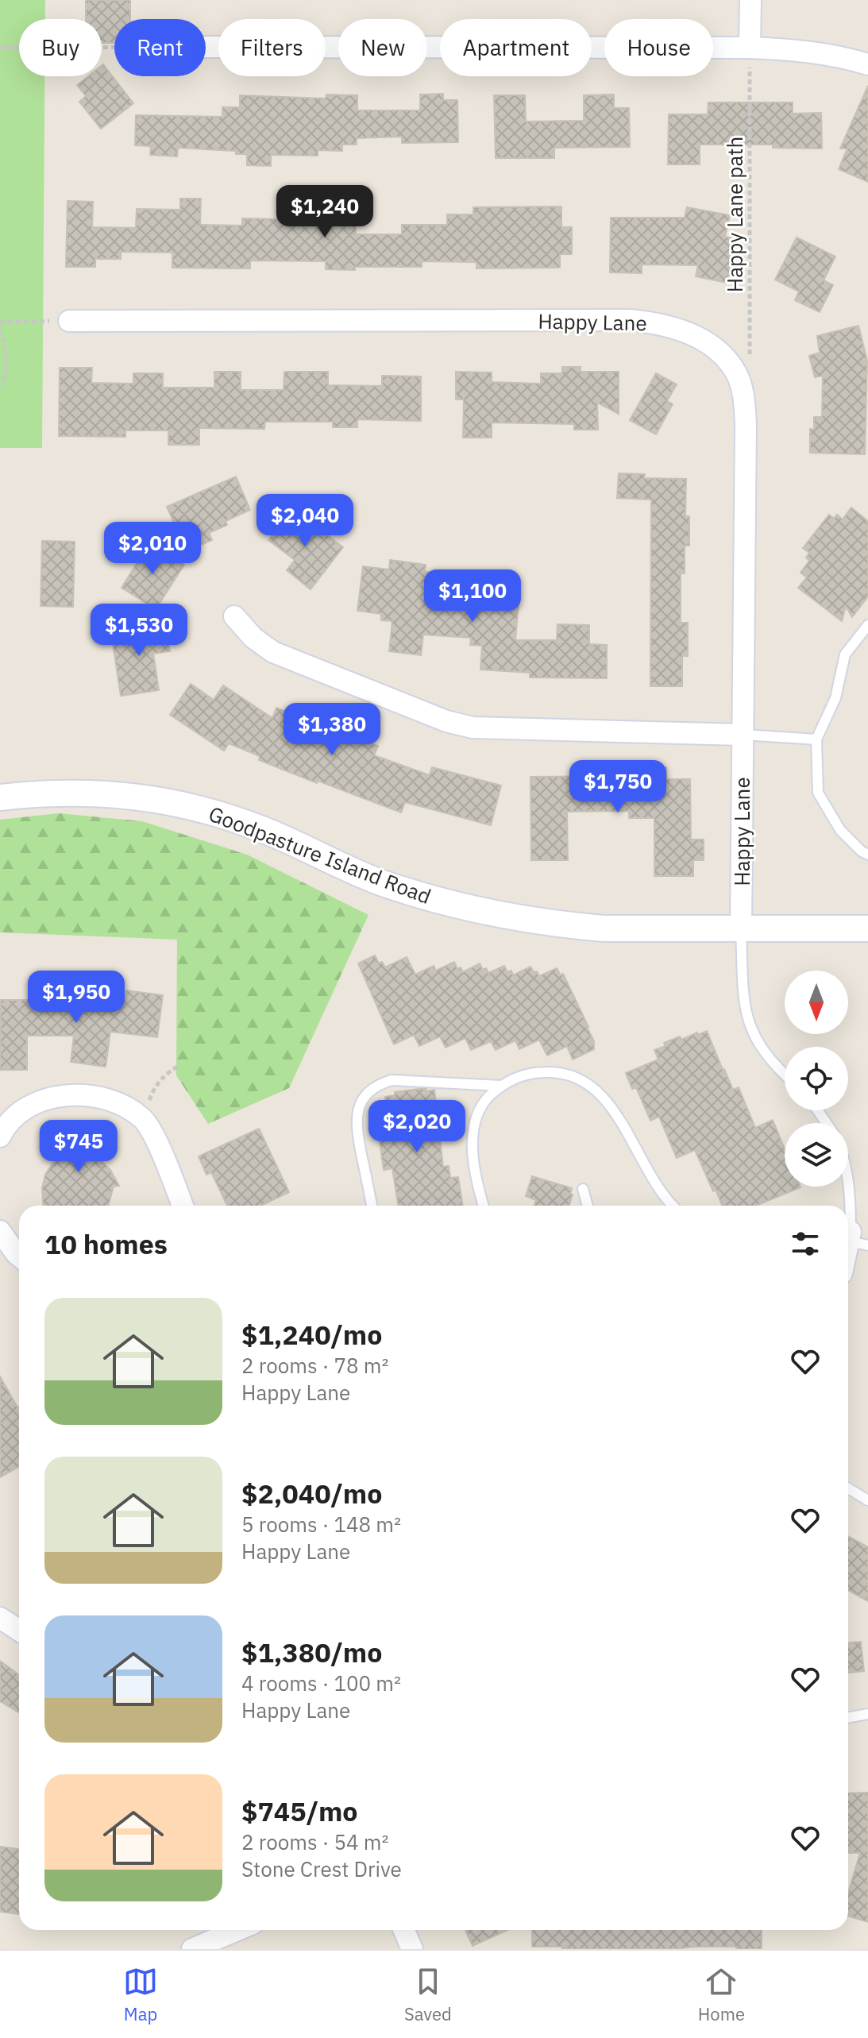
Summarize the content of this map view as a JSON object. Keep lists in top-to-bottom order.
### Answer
{
  "streets": {
    "street": ["Happy Lane", "Goodpasture Island Road"],
    "path": ["Happy Lane path"]
  },
  "crossings": [
    ["Happy Lane path", "Happy Lane"],
    ["Happy Lane", "Goodpasture Island Road"]
  ],
  "north": "bottom",
  "page": {
    "chip": [
      "Buy",
      "Rent",
      "Filters",
      "New",
      "Apartment",
      "House"
    ],
    "price": [
      "$1,240",
      "$2,040",
      "$2,010",
      "$1,100",
      "$1,530",
      "$1,380",
      "$1,750",
      "$1,950",
      "$2,020",
      "$745"
    ],
    "heading": "10 homes",
    "list": [
      {
        "name": "$1,240/mo",
        "note": "2 rooms · 78 m² · Happy Lane"
      },
      {
        "name": "$2,040/mo",
        "note": "5 rooms · 148 m² · Happy Lane"
      },
      {
        "name": "$1,380/mo",
        "note": "4 rooms · 100 m² · Happy Lane"
      },
      {
        "name": "$745/mo",
        "note": "2 rooms · 54 m² · Stone Crest Drive"
      }
    ],
    "tabs": ["Map", "Saved", "Home"]
  }
}
